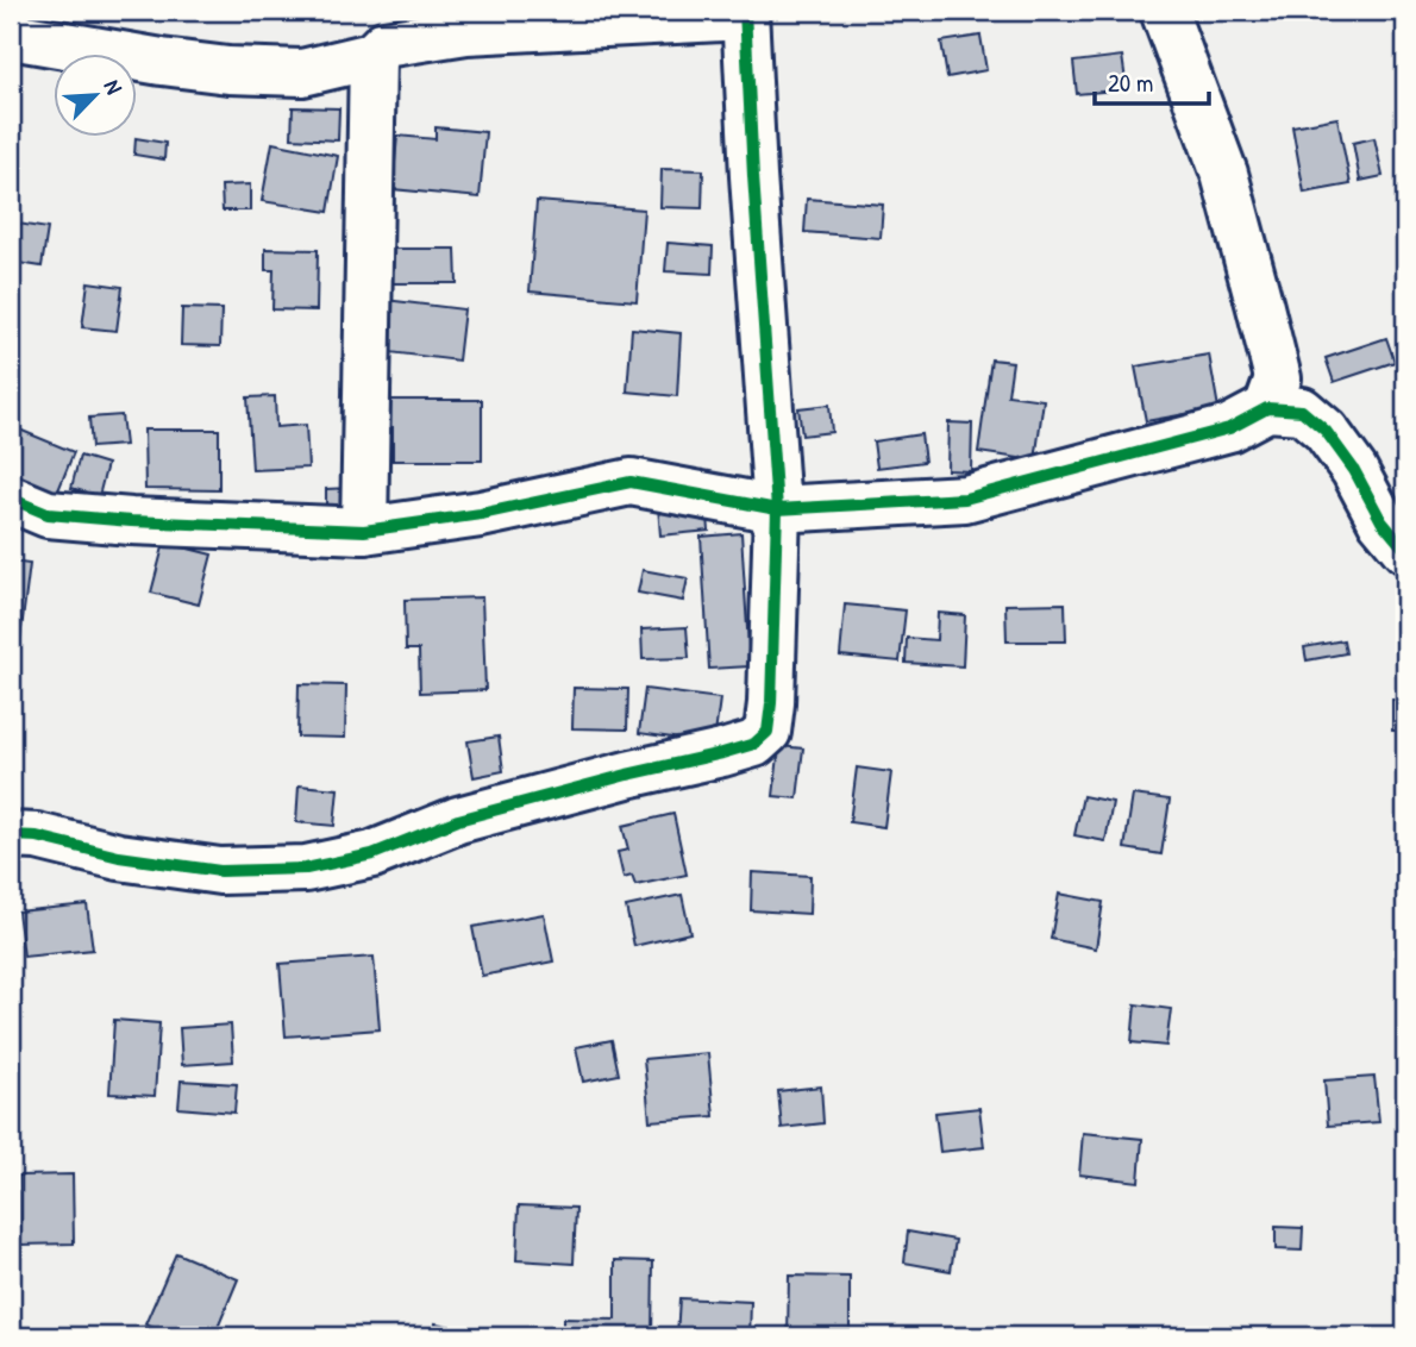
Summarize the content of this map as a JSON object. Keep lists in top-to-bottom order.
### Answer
{
  "scale_bar": "20 m",
  "north": "top right"
}
